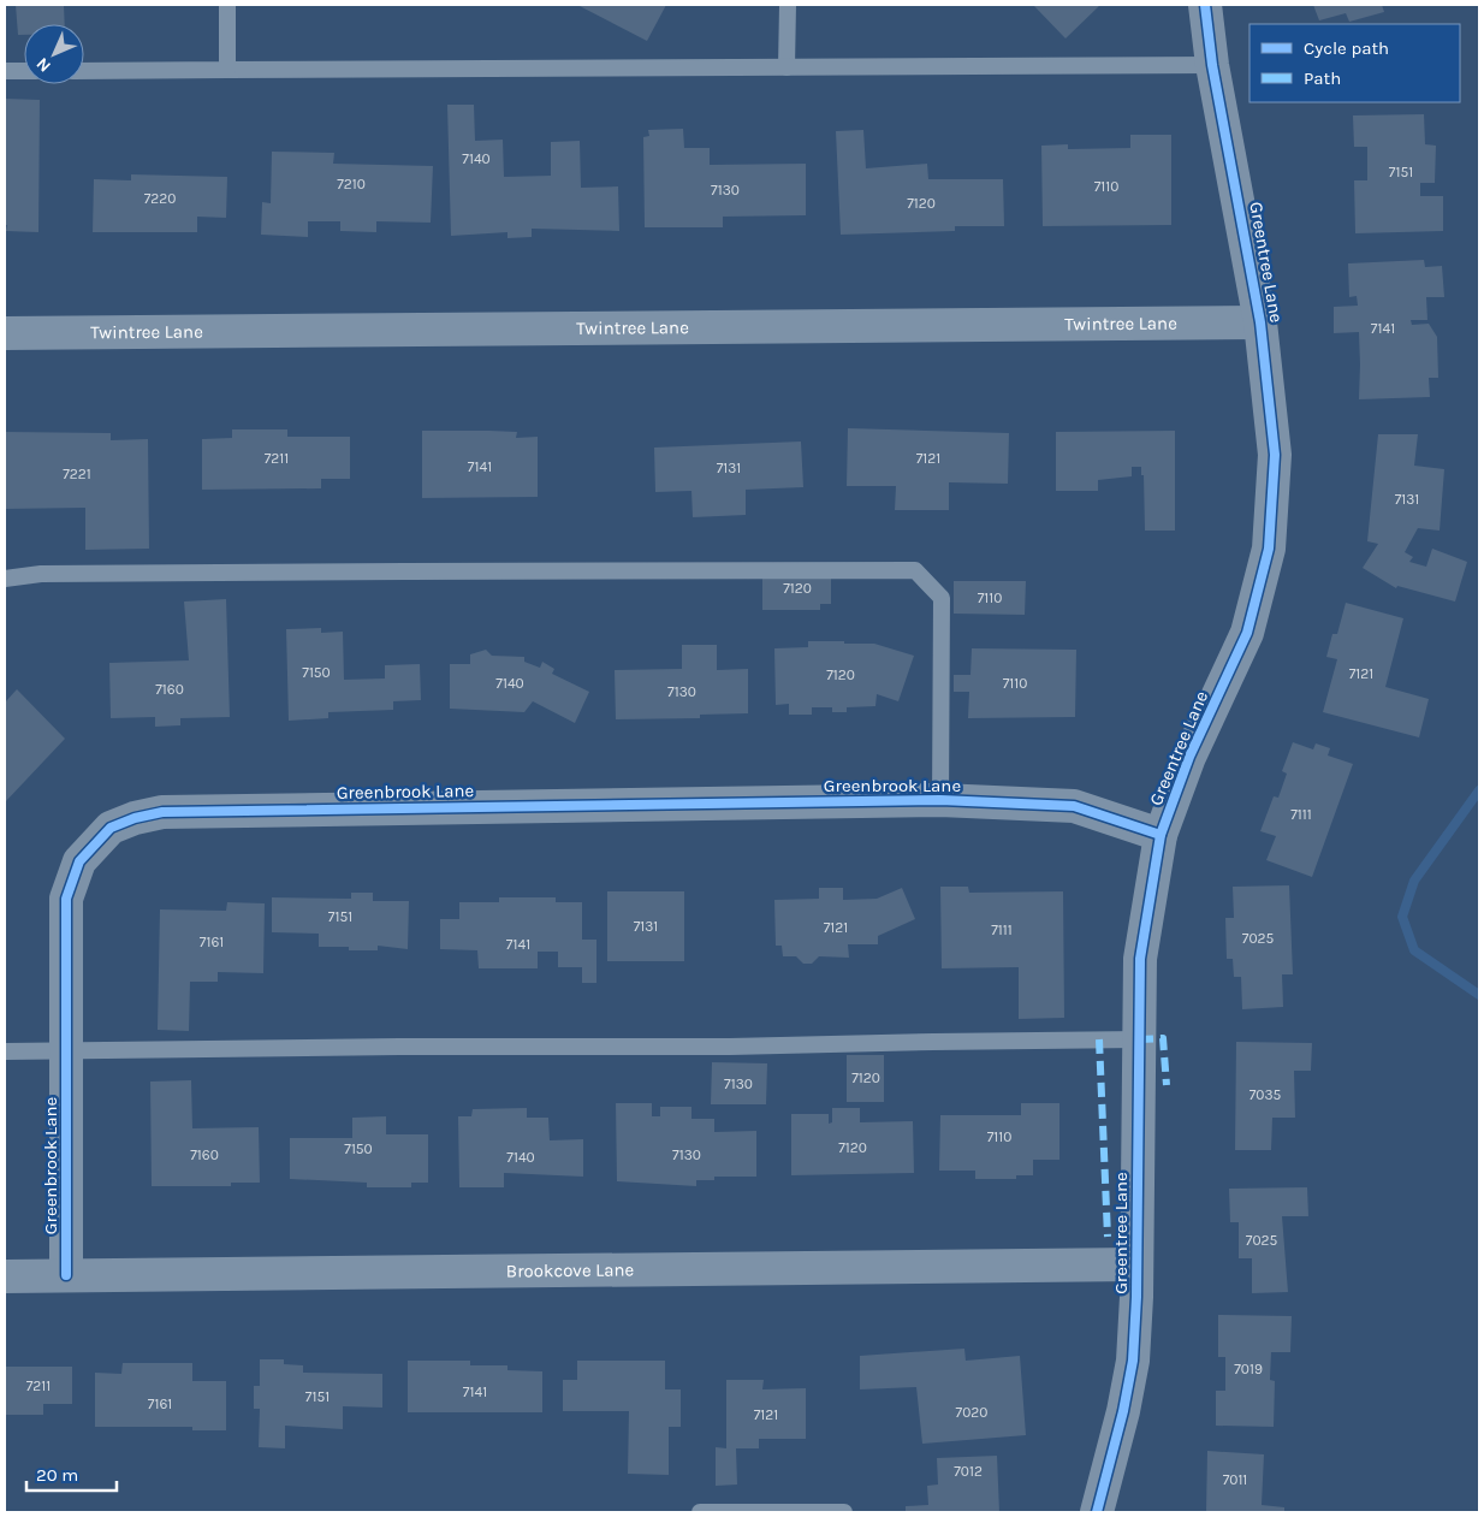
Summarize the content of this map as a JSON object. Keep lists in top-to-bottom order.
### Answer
{
  "streets": {
    "street": [
      "Greentree Lane",
      "Twintree Lane",
      "Greenbrook Lane",
      "Brookcove Lane"
    ]
  },
  "crossings": [
    ["Greentree Lane", "Twintree Lane"],
    ["Greentree Lane", "Greenbrook Lane"],
    ["Greentree Lane", "Brookcove Lane"],
    ["Greenbrook Lane", "Brookcove Lane"]
  ],
  "house_numbers": [
    "7140",
    "7151",
    "7210",
    "7110",
    "7130",
    "7220",
    "7120",
    "7141",
    "7211",
    "7121",
    "7141",
    "7131",
    "7221",
    "7131",
    "7120",
    "7110",
    "7150",
    "7121",
    "7120",
    "7140",
    "7110",
    "7160",
    "7130",
    "7111",
    "7151",
    "7131",
    "7121",
    "7111",
    "7025",
    "7161",
    "7141",
    "7120",
    "7130",
    "7035",
    "7110",
    "7120",
    "7150",
    "7160",
    "7130",
    "7140",
    "7025",
    "7019",
    "7211",
    "7141",
    "7151",
    "7161",
    "7020",
    "7121",
    "7012",
    "7011"
  ],
  "legend": ["Cycle path", "Path"],
  "scale_bar": "20 m",
  "north": "bottom left"
}
